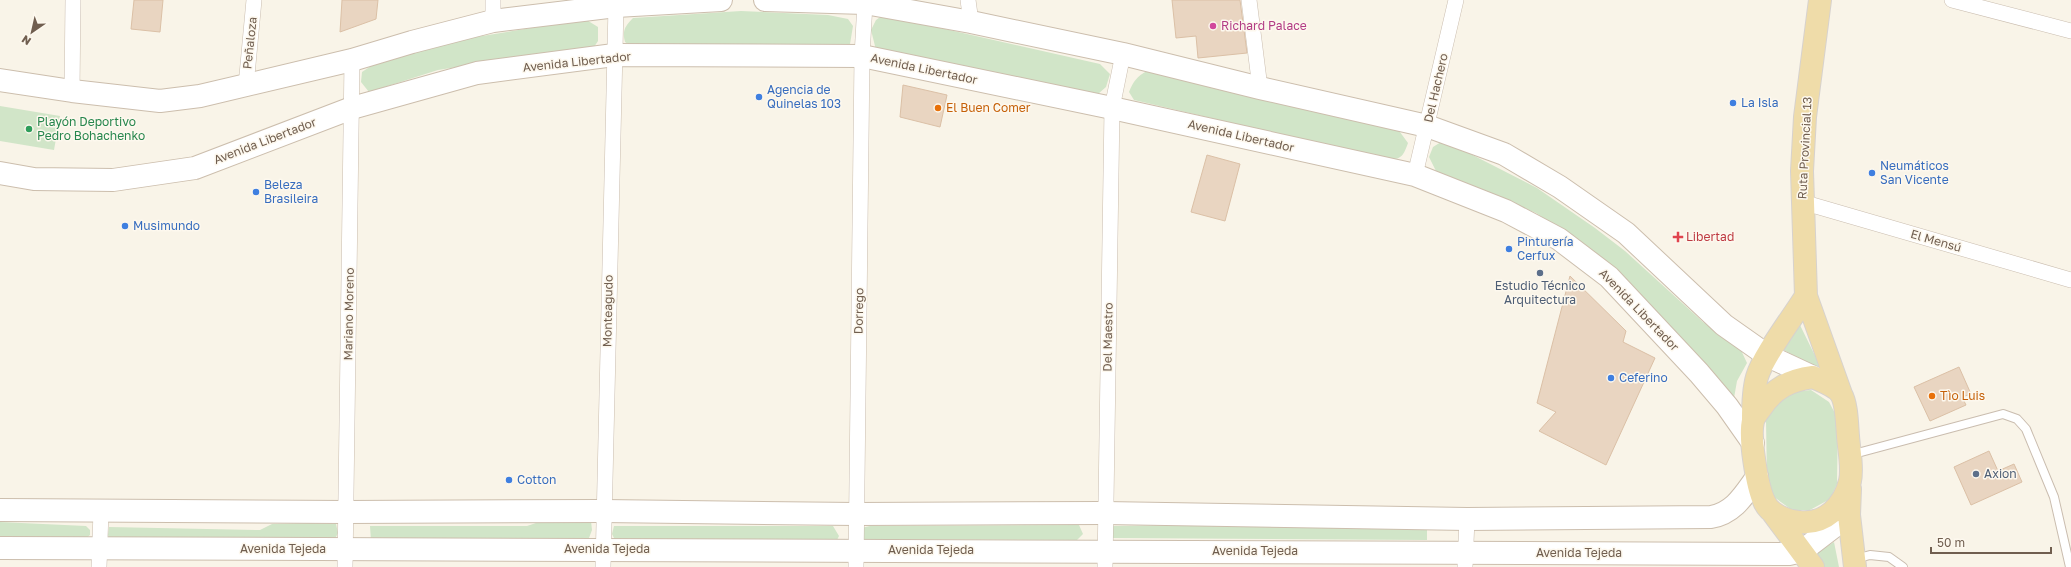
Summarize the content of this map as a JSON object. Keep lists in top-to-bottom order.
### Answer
{
  "streets": {
    "main road": ["Avenida Libertador", "Ruta Provincial 13", "Avenida Tejeda"],
    "street": [
      "Peñaloza",
      "Del Hachero",
      "El Mensú",
      "Monteagudo",
      "Dorrego",
      "Mariano Moreno",
      "Del Maestro"
    ]
  },
  "crossings": [
    ["Avenida Libertador", "Del Hachero"],
    ["Avenida Libertador", "Ruta Provincial 13"],
    ["Avenida Libertador", "Monteagudo"],
    ["Avenida Libertador", "Dorrego"],
    ["Avenida Libertador", "Mariano Moreno"],
    ["Avenida Libertador", "Del Maestro"],
    ["Ruta Provincial 13", "El Mensú"],
    ["Monteagudo", "Avenida Tejeda"],
    ["Dorrego", "Avenida Tejeda"],
    ["Mariano Moreno", "Avenida Tejeda"],
    ["Del Maestro", "Avenida Tejeda"]
  ],
  "places": {
    "other": [
      "Richard Palace",
      "Agencia de Quinelas 103",
      "La Isla",
      "El Buen Comer",
      "Playón Deportivo Pedro Bohachenko",
      "Neumáticos San Vicente",
      "Beleza Brasileira",
      "Musimundo",
      "Pinturería Cerfux",
      "Estudio Técnico Arquitectura",
      "Ceferino",
      "Tìo Luis",
      "Axion",
      "Cotton"
    ],
    "health": ["Libertad"]
  },
  "scale_bar": "50 m",
  "north": "bottom left"
}
